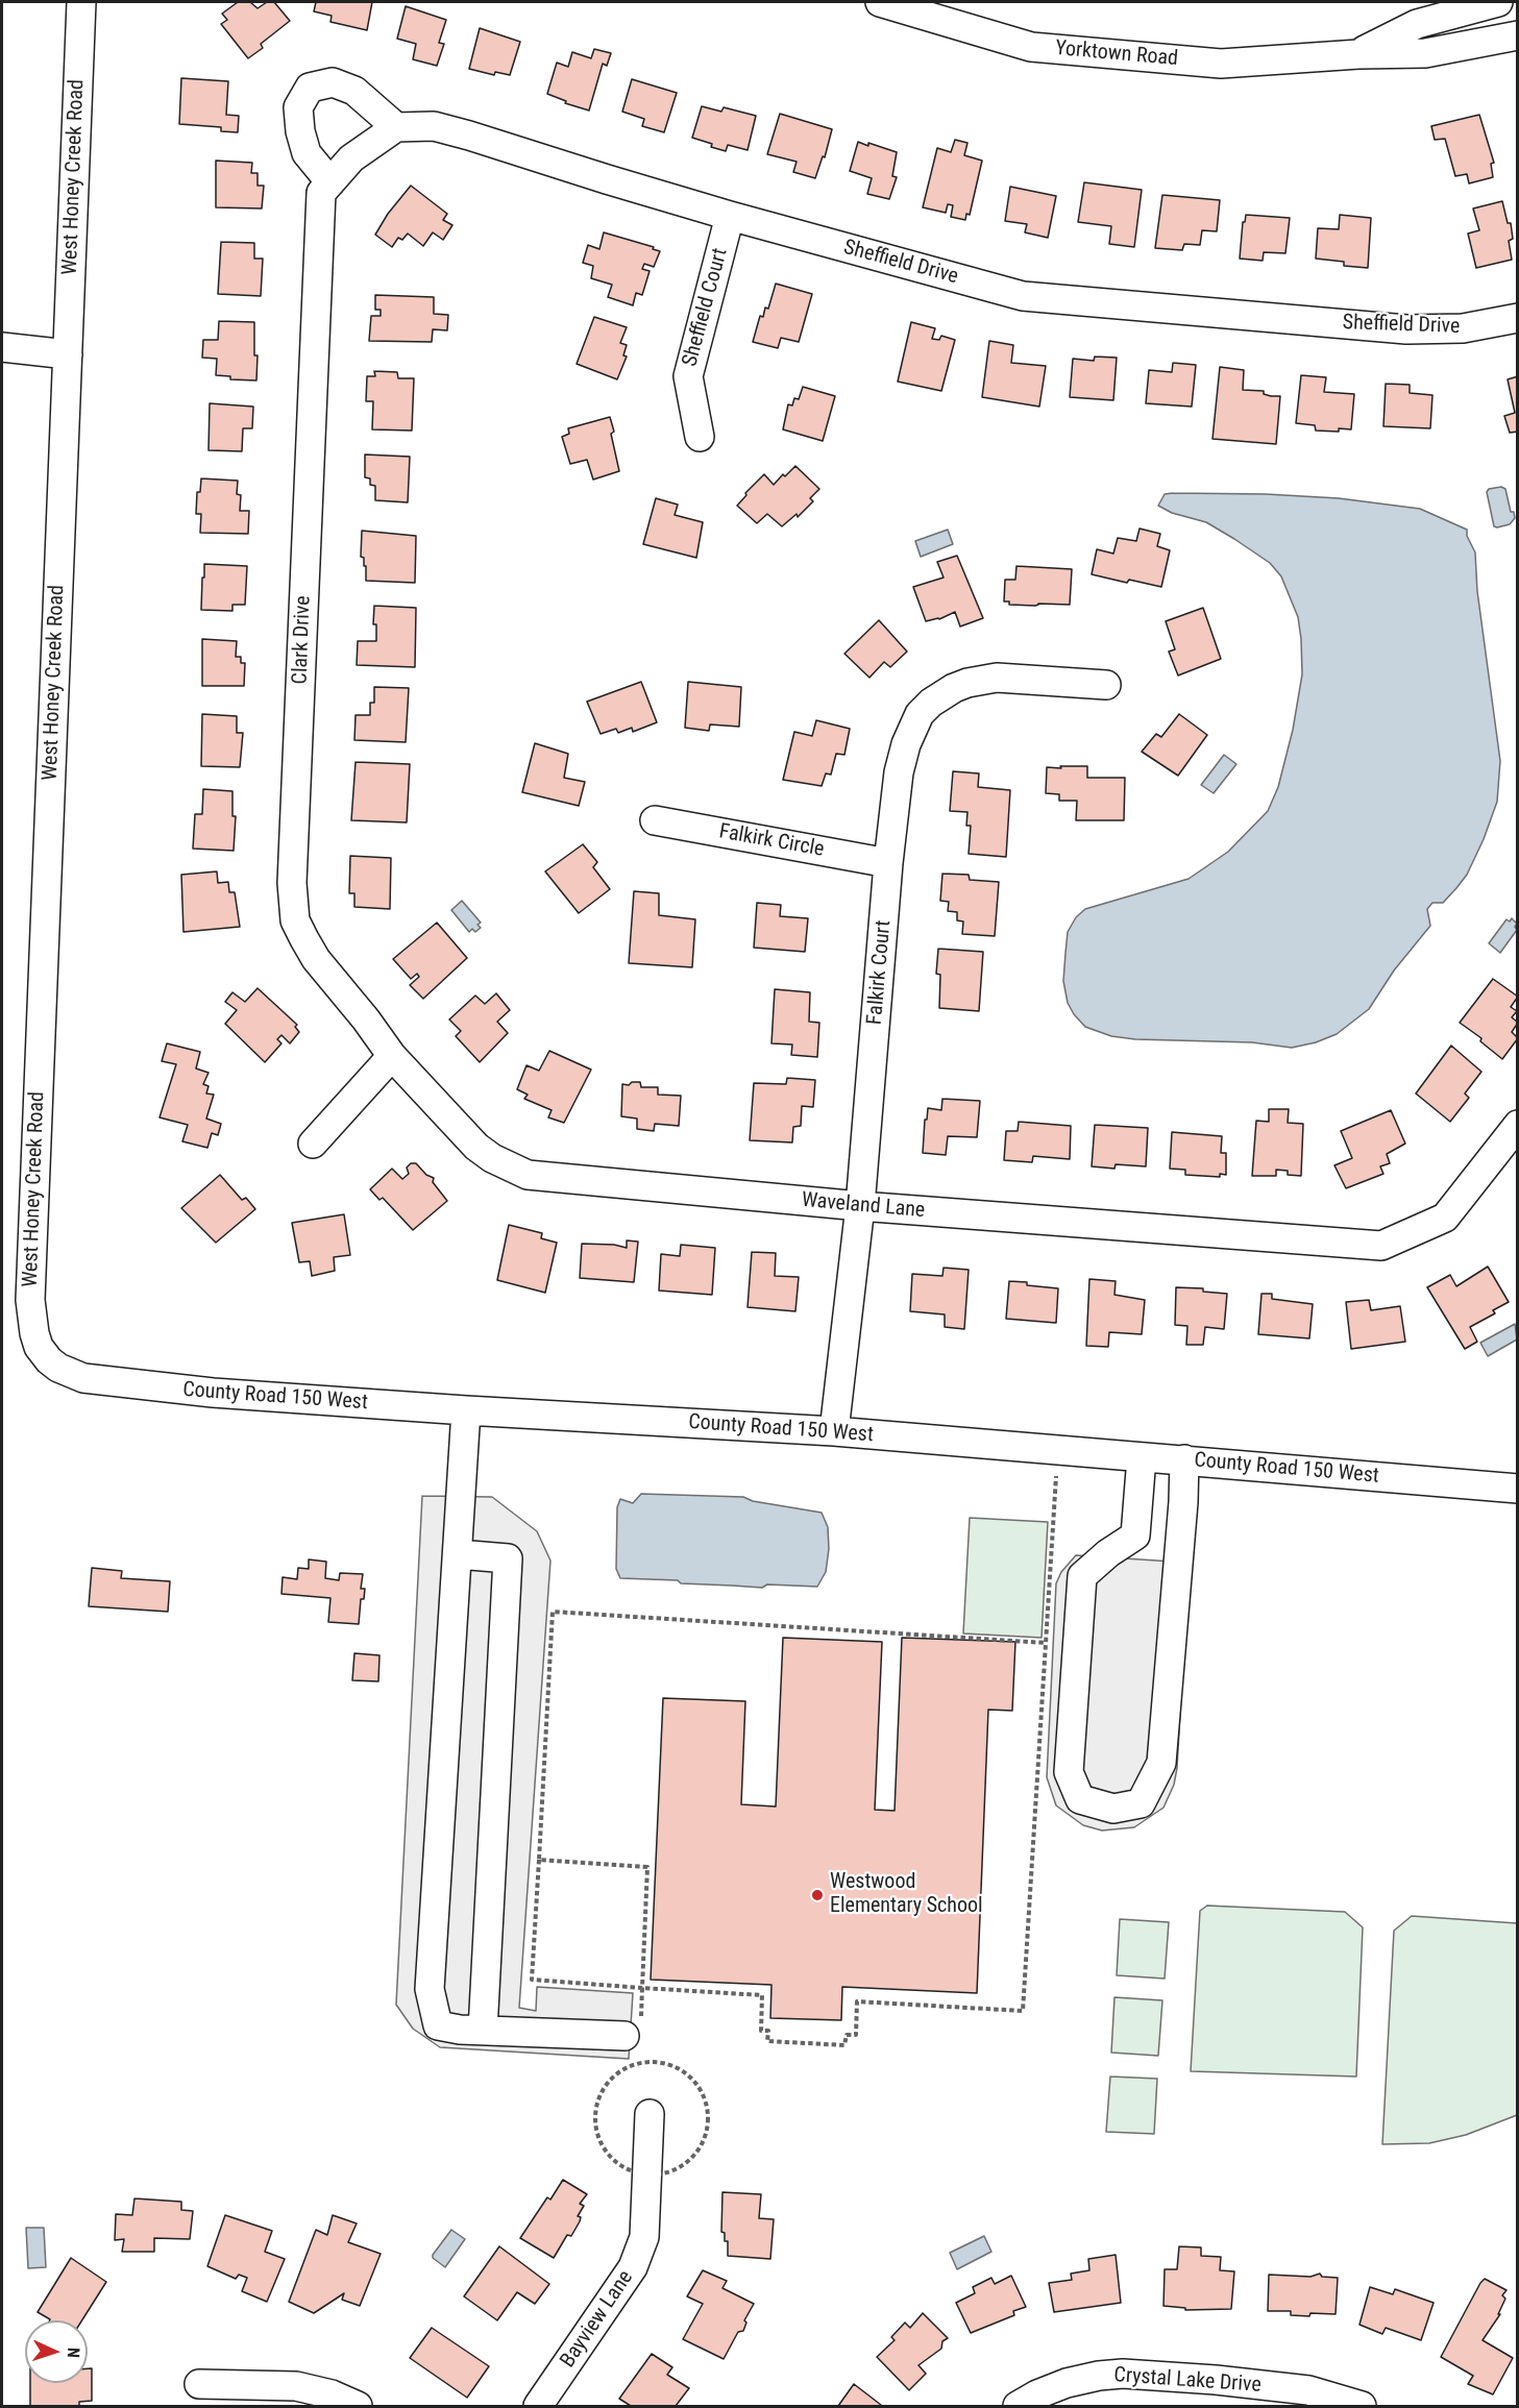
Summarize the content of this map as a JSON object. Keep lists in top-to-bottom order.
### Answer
{
  "streets": {
    "street": [
      "Yorktown Road",
      "West Honey Creek Road",
      "Sheffield Drive",
      "Sheffield Court",
      "Clark Drive",
      "Falkirk Circle",
      "Falkirk Court",
      "Waveland Lane",
      "County Road 150 West",
      "Bayview Lane",
      "Crystal Lake Drive"
    ]
  },
  "crossings": [
    ["West Honey Creek Road", "County Road 150 West"],
    ["Sheffield Drive", "Sheffield Court"],
    ["Clark Drive", "Waveland Lane"],
    ["Falkirk Circle", "Falkirk Court"],
    ["Falkirk Court", "Waveland Lane"],
    ["Falkirk Court", "County Road 150 West"]
  ],
  "places": ["Westwood Elementary School"],
  "north": "right"
}
